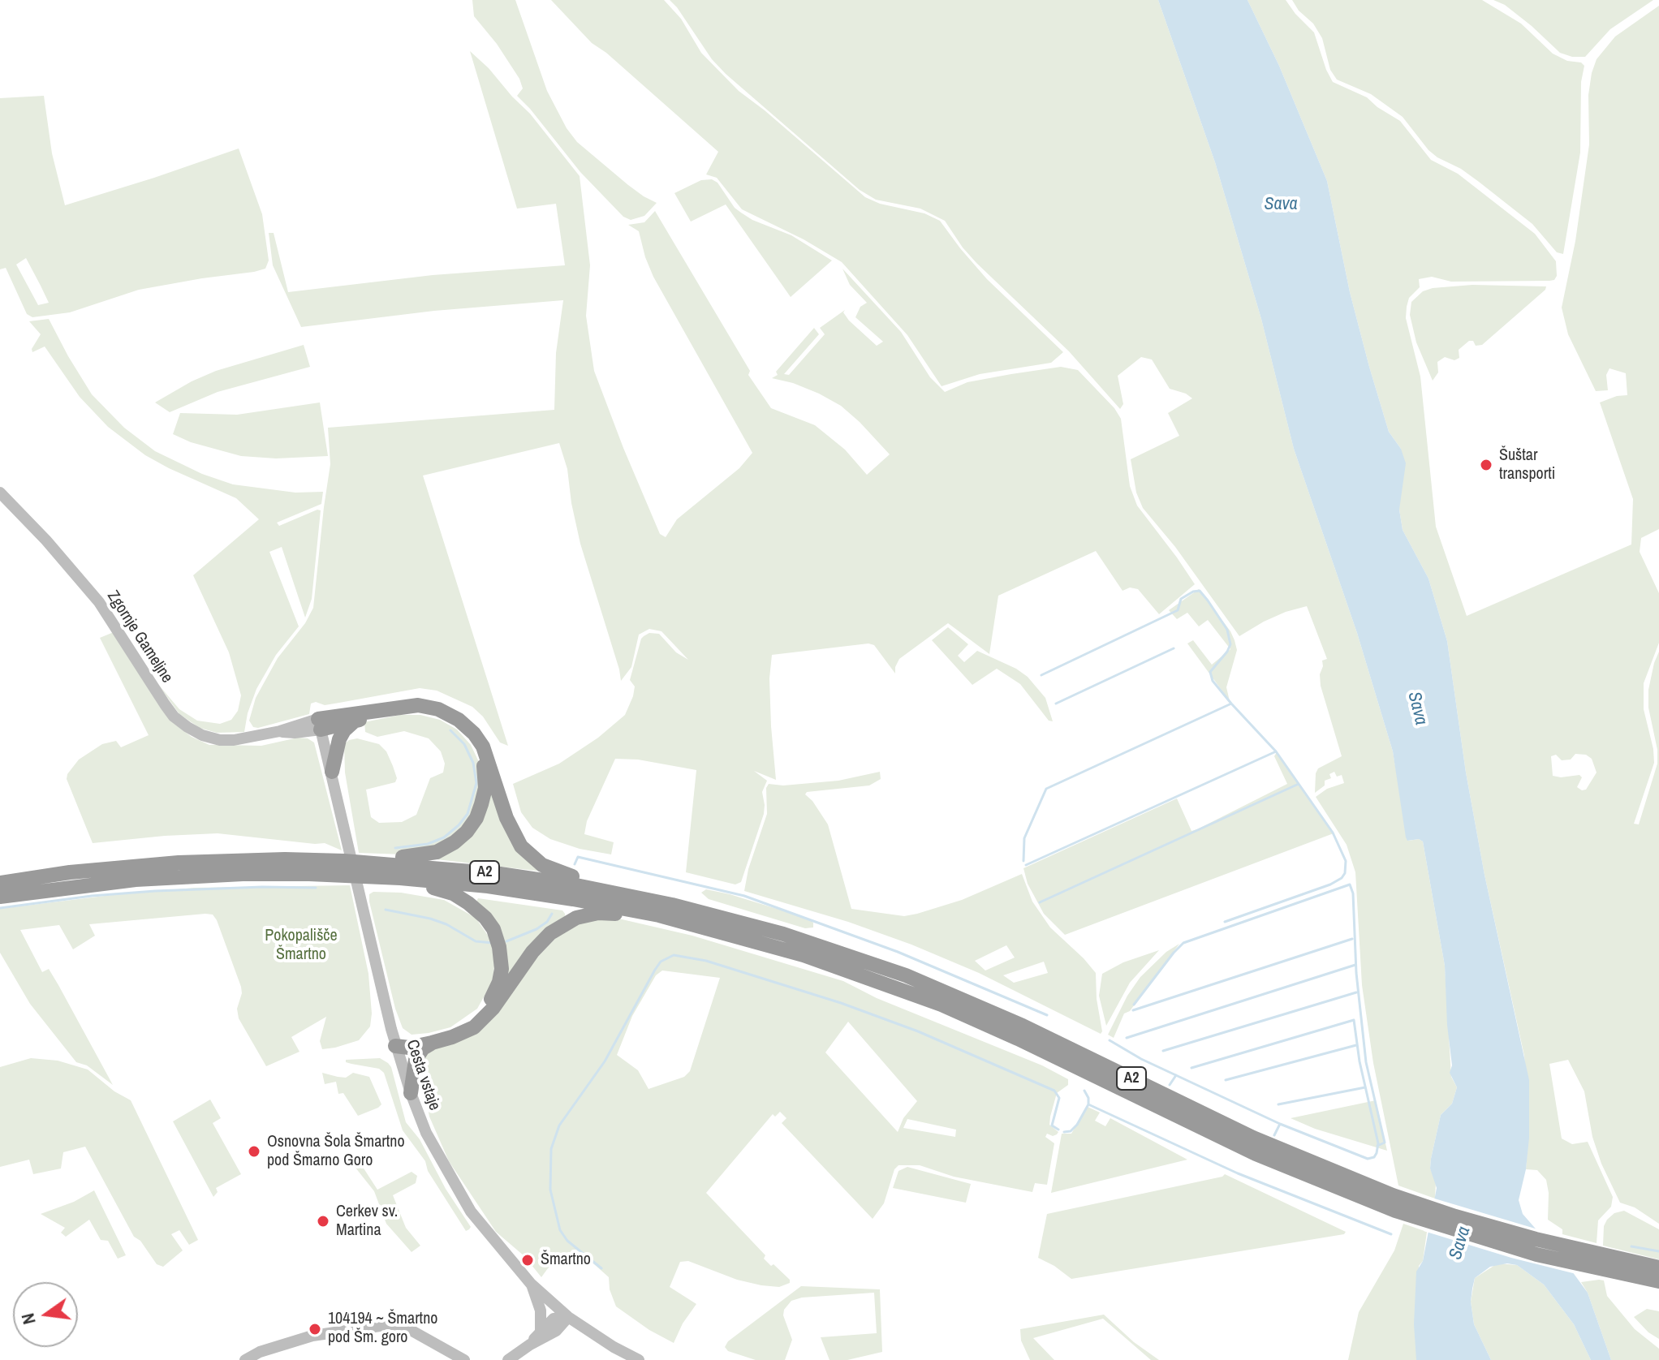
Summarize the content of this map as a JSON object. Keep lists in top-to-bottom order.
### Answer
{
  "streets": {
    "highway": ["A2"],
    "street": ["Zgornje Gameljne", "Cesta vstaje"]
  },
  "crossings": [
    ["Zgornje Gameljne", "Cesta vstaje"]
  ],
  "water": ["Sava"],
  "parks": ["Pokopališče Šmartno"],
  "places": [
    "Šuštar transporti",
    "Osnovna Šola Šmartno pod Šmarno Goro",
    "Cerkev sv. Martina",
    "Šmartno",
    "104194 ~ Šmartno pod Šm. goro"
  ],
  "north": "left"
}
